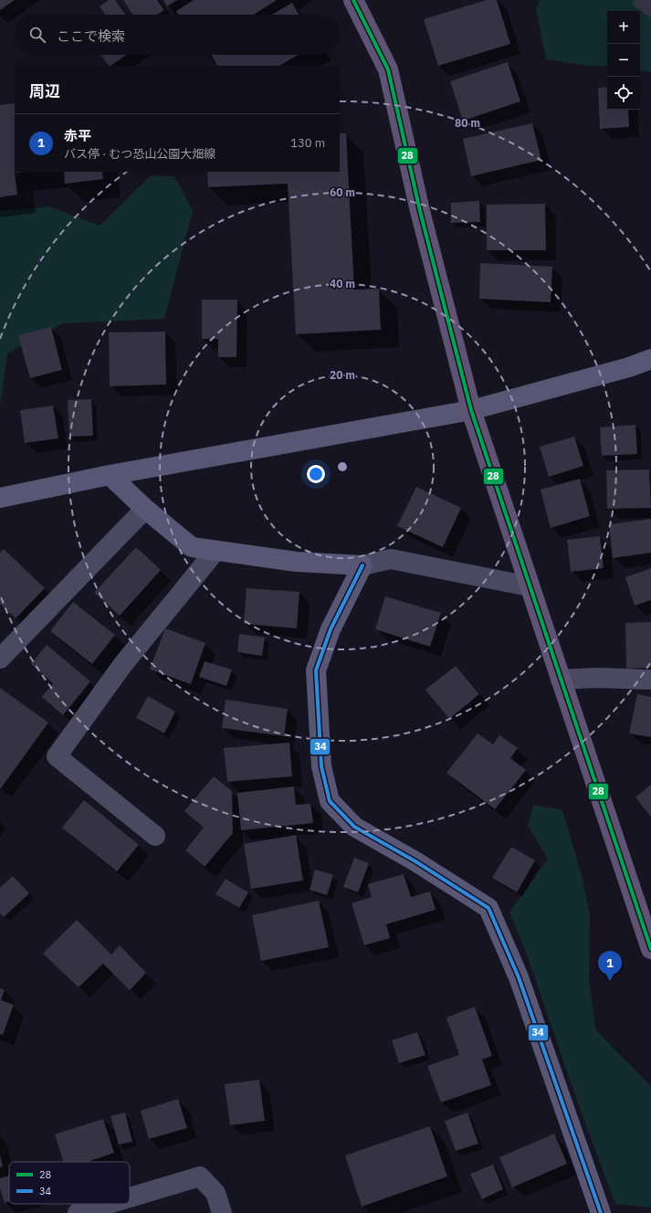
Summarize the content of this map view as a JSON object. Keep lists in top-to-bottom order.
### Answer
{
  "lines": ["transit line 28", "transit line 34"],
  "legend": ["28", "34"],
  "page": {
    "map_buttons": ["+", "−"],
    "search": "ここで検索",
    "heading": "周辺",
    "list": [
      {
        "mark": "1",
        "name": "赤平",
        "note": "バス停 · むつ恐山公園大畑線",
        "value": "130 m"
      }
    ],
    "pins": "1"
  },
  "rings": [
    "80 m",
    "60 m",
    "40 m",
    "20 m"
  ]
}
